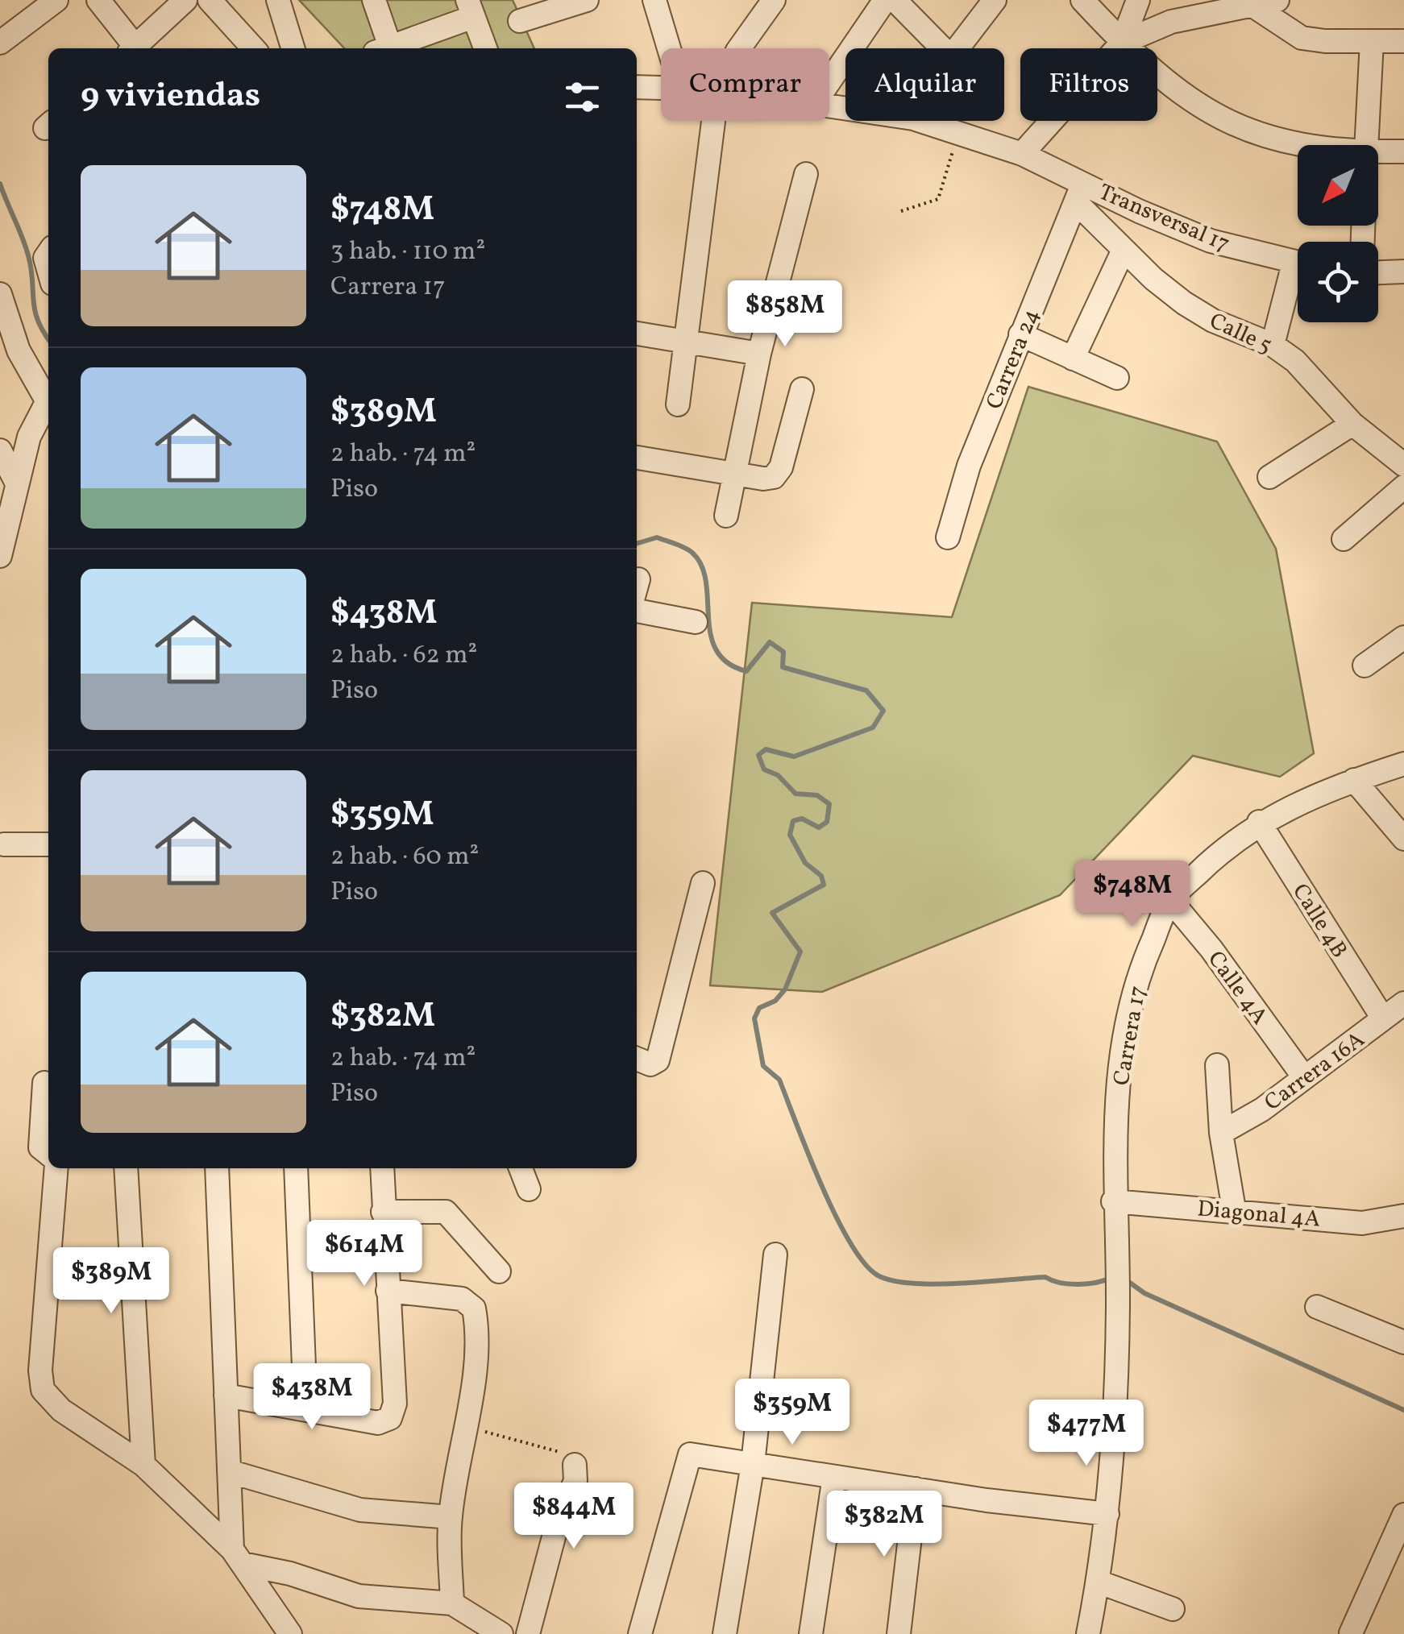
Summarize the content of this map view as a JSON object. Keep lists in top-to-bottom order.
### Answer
{
  "streets": {
    "street": [
      "Transversal 17",
      "Calle 5",
      "Carrera 24",
      "Calle 4B",
      "Calle 4A",
      "Carrera 17",
      "Carrera 16A",
      "Diagonal 4A"
    ]
  },
  "crossings": [
    ["Transversal 17", "Calle 5"],
    ["Transversal 17", "Carrera 24"],
    ["Calle 5", "Carrera 24"],
    ["Calle 4B", "Carrera 17"],
    ["Calle 4B", "Carrera 16A"],
    ["Calle 4A", "Carrera 17"],
    ["Calle 4A", "Carrera 16A"],
    ["Carrera 17", "Diagonal 4A"]
  ],
  "north": "bottom left",
  "page": {
    "chip": ["Comprar", "Alquilar", "Filtros"],
    "heading": "9 viviendas",
    "list": [
      {
        "name": "$748M",
        "note": "3 hab. · 110 m² · Carrera 17"
      },
      {
        "name": "$389M",
        "note": "2 hab. · 74 m² · Piso"
      },
      {
        "name": "$438M",
        "note": "2 hab. · 62 m² · Piso"
      },
      {
        "name": "$359M",
        "note": "2 hab. · 60 m² · Piso"
      },
      {
        "name": "$382M",
        "note": "2 hab. · 74 m² · Piso"
      }
    ],
    "price": [
      "$858M",
      "$748M",
      "$614M",
      "$389M",
      "$438M",
      "$359M",
      "$477M",
      "$844M",
      "$382M"
    ]
  }
}
